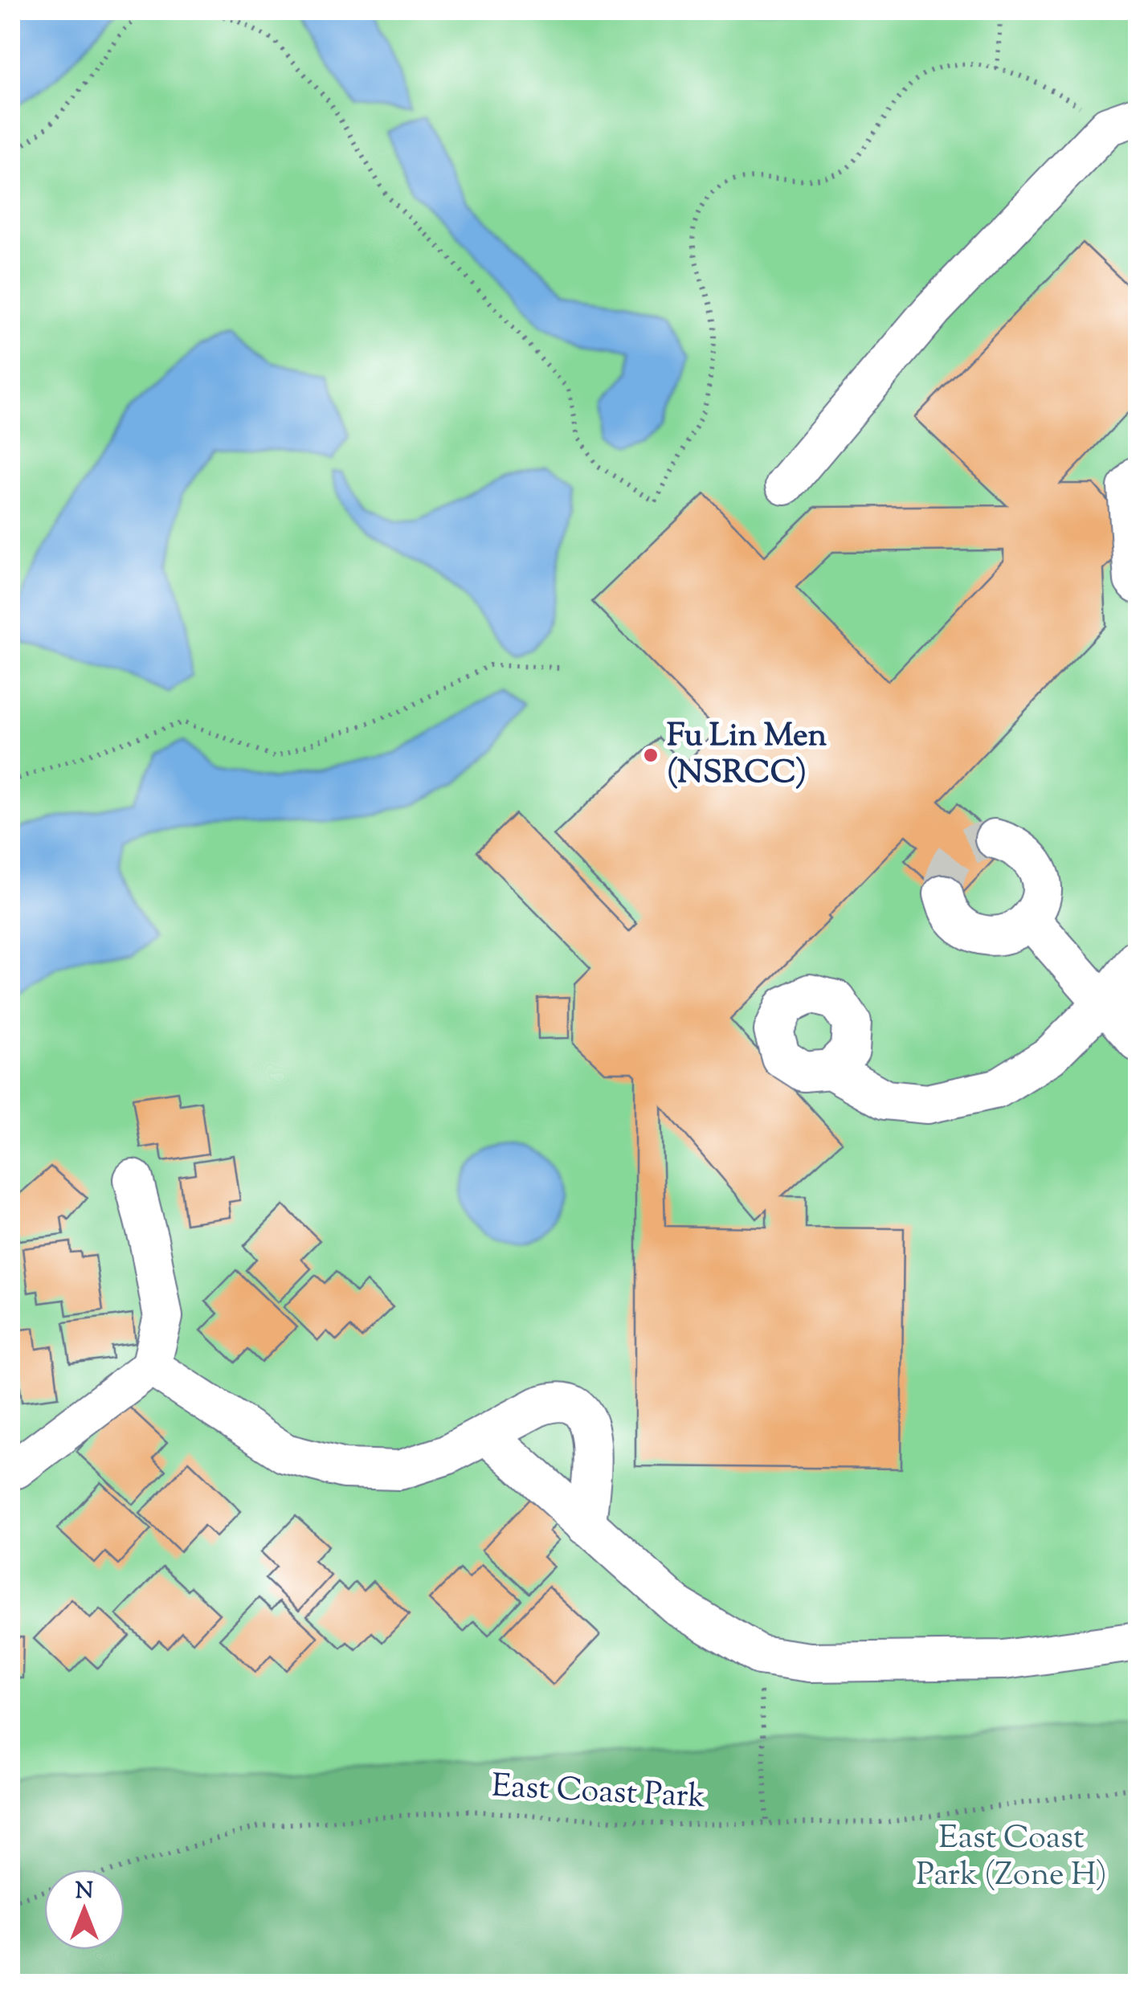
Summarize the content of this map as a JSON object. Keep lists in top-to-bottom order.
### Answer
{
  "streets": {
    "path": ["East Coast Park"]
  },
  "parks": ["East Coast Park (Zone H)"],
  "places": ["Fu Lin Men (NSRCC)"],
  "north": "top"
}
